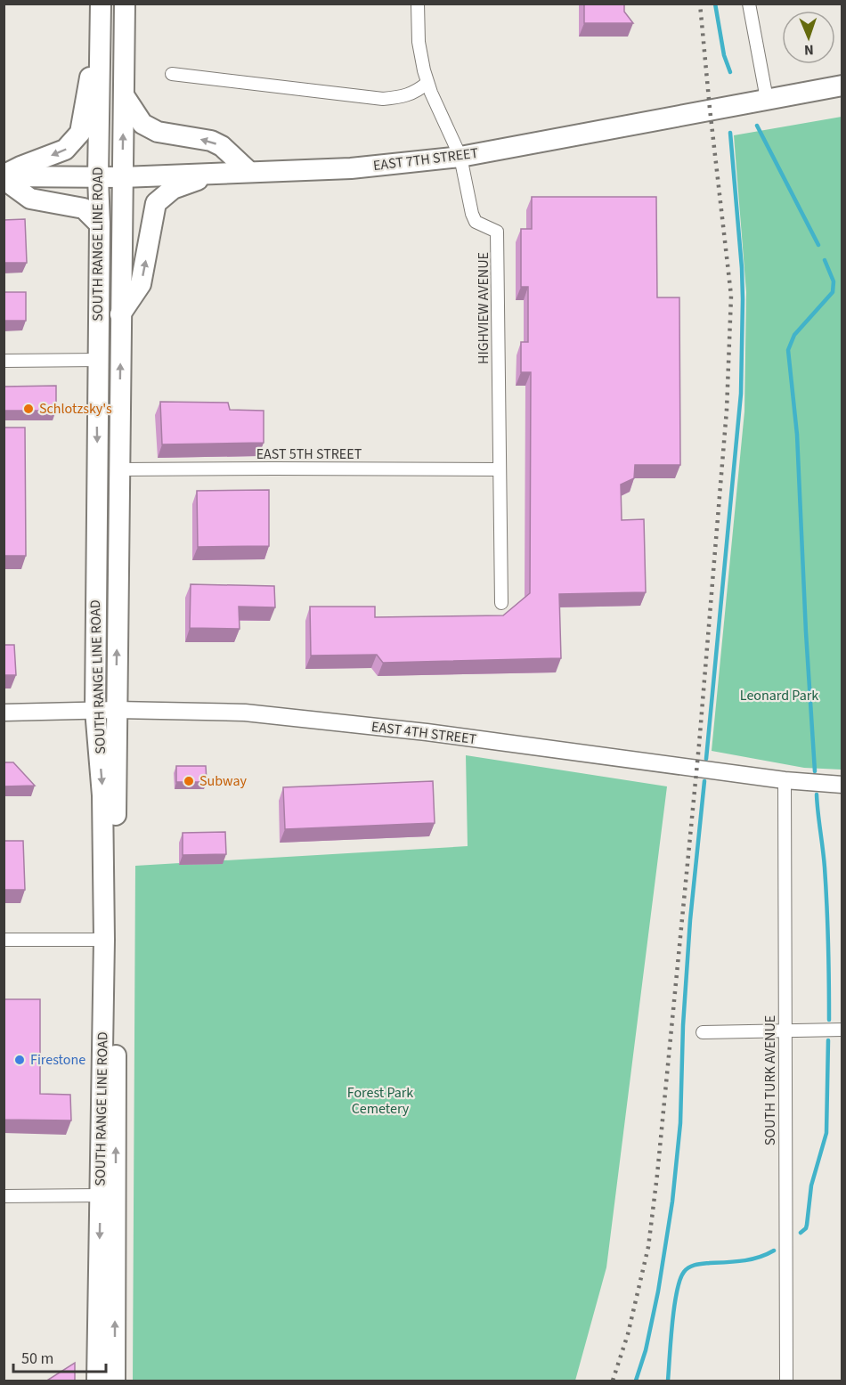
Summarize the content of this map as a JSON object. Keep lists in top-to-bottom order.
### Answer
{
  "streets": {
    "main road": ["EAST 7TH STREET", "SOUTH RANGE LINE ROAD"],
    "street": [
      "HIGHVIEW AVENUE",
      "EAST 5TH STREET",
      "EAST 4TH STREET",
      "SOUTH TURK AVENUE"
    ]
  },
  "crossings": [
    ["EAST 7TH STREET", "SOUTH RANGE LINE ROAD"],
    ["EAST 7TH STREET", "HIGHVIEW AVENUE"],
    ["SOUTH RANGE LINE ROAD", "EAST 5TH STREET"],
    ["SOUTH RANGE LINE ROAD", "EAST 4TH STREET"],
    ["HIGHVIEW AVENUE", "EAST 5TH STREET"],
    ["EAST 4TH STREET", "SOUTH TURK AVENUE"]
  ],
  "parks": ["Leonard Park", "Forest Park Cemetery"],
  "places": ["Schlotzsky's", "Subway", "Firestone"],
  "scale_bar": "50 m",
  "north": "bottom"
}
